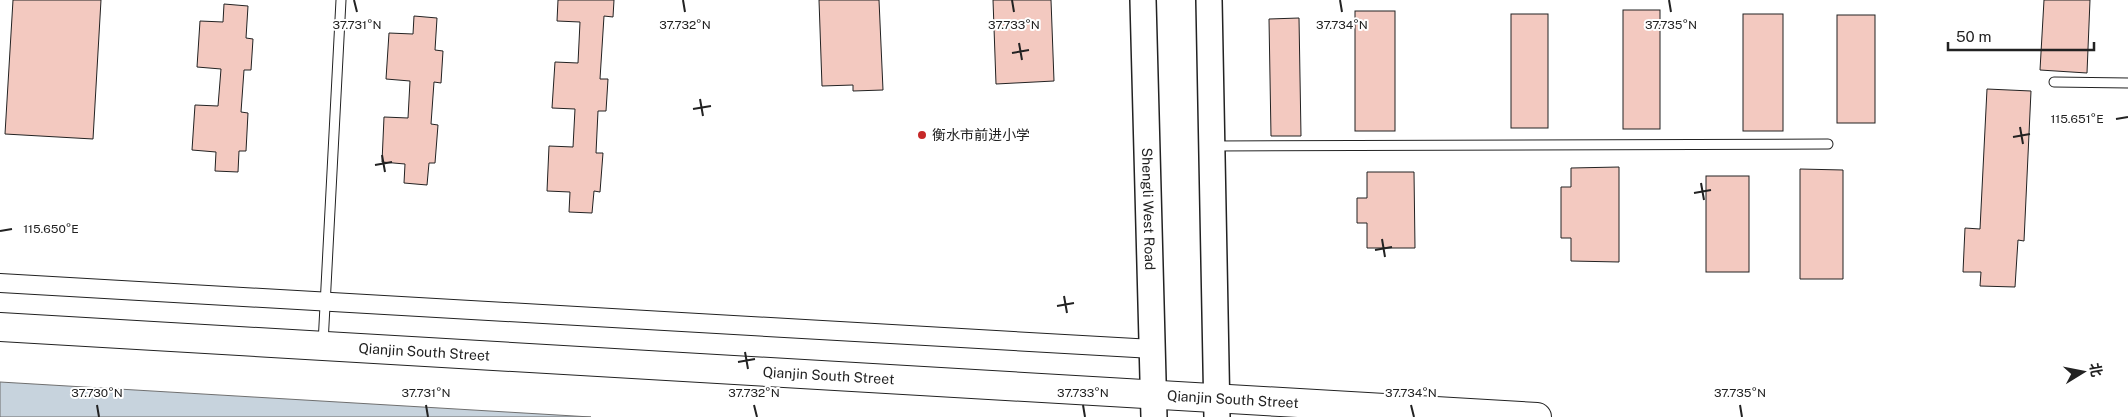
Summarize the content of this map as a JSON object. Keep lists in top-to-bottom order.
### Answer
{
  "streets": {
    "main road": ["Shengli West Road", "Qianjin South Street"]
  },
  "crossings": [
    ["Shengli West Road", "Qianjin South Street"]
  ],
  "places": ["衡水市前进小学"],
  "scale_bar": "50 m",
  "north": "right",
  "coordinates": [
    "37.731°N",
    "37.732°N",
    "37.733°N",
    "37.734°N",
    "37.735°N",
    "115.651°E",
    "115.650°E",
    "37.730°N"
  ]
}
